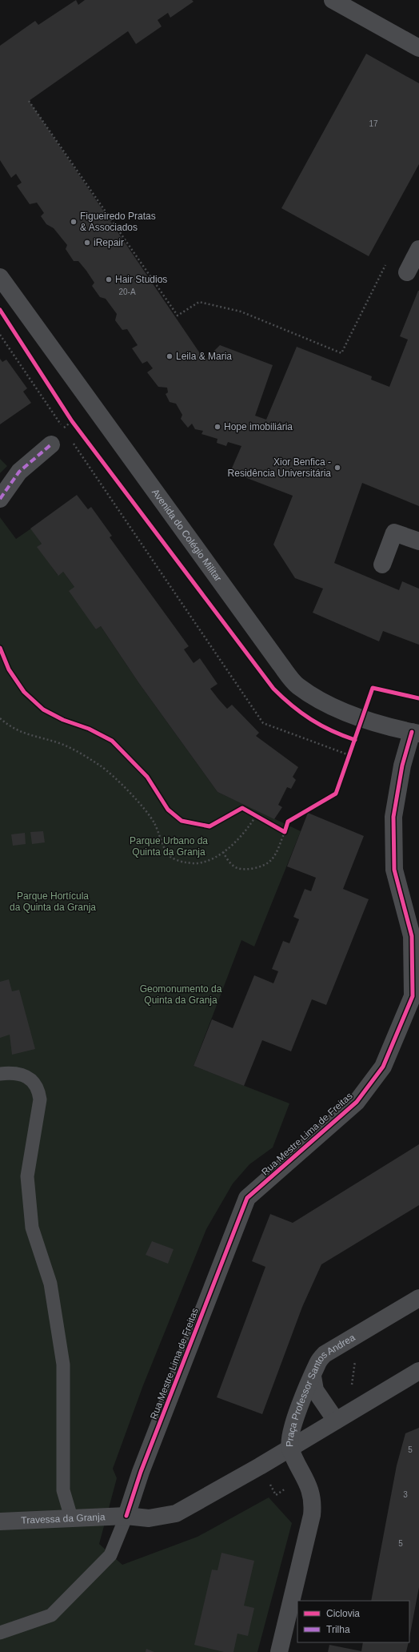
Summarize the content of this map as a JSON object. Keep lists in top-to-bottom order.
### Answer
{
  "streets": {
    "street": [
      "Avenida do Colégio Militar",
      "Rua Mestre Lima de Freitas",
      "Praça Professor Santos Andrea",
      "Travessa da Granja"
    ]
  },
  "crossings": [
    ["Avenida do Colégio Militar", "Rua Mestre Lima de Freitas"],
    ["Rua Mestre Lima de Freitas", "Travessa da Granja"],
    ["Praça Professor Santos Andrea", "Travessa da Granja"]
  ],
  "parks": ["Parque Urbano da Quinta da Granja", "Parque Hortícula da Quinta da Granja", "Geomonumento da Quinta da Granja"],
  "places": [
    "Figueiredo Pratas & Associados",
    "iRepair",
    "Hair Studios",
    "Leila & Maria",
    "Hope imobiliária",
    "Xior Benfica - Residência Universitária"
  ],
  "house_numbers": [
    "17",
    "20-A",
    "5",
    "3",
    "5"
  ],
  "legend": ["Ciclovia", "Trilha"]
}
